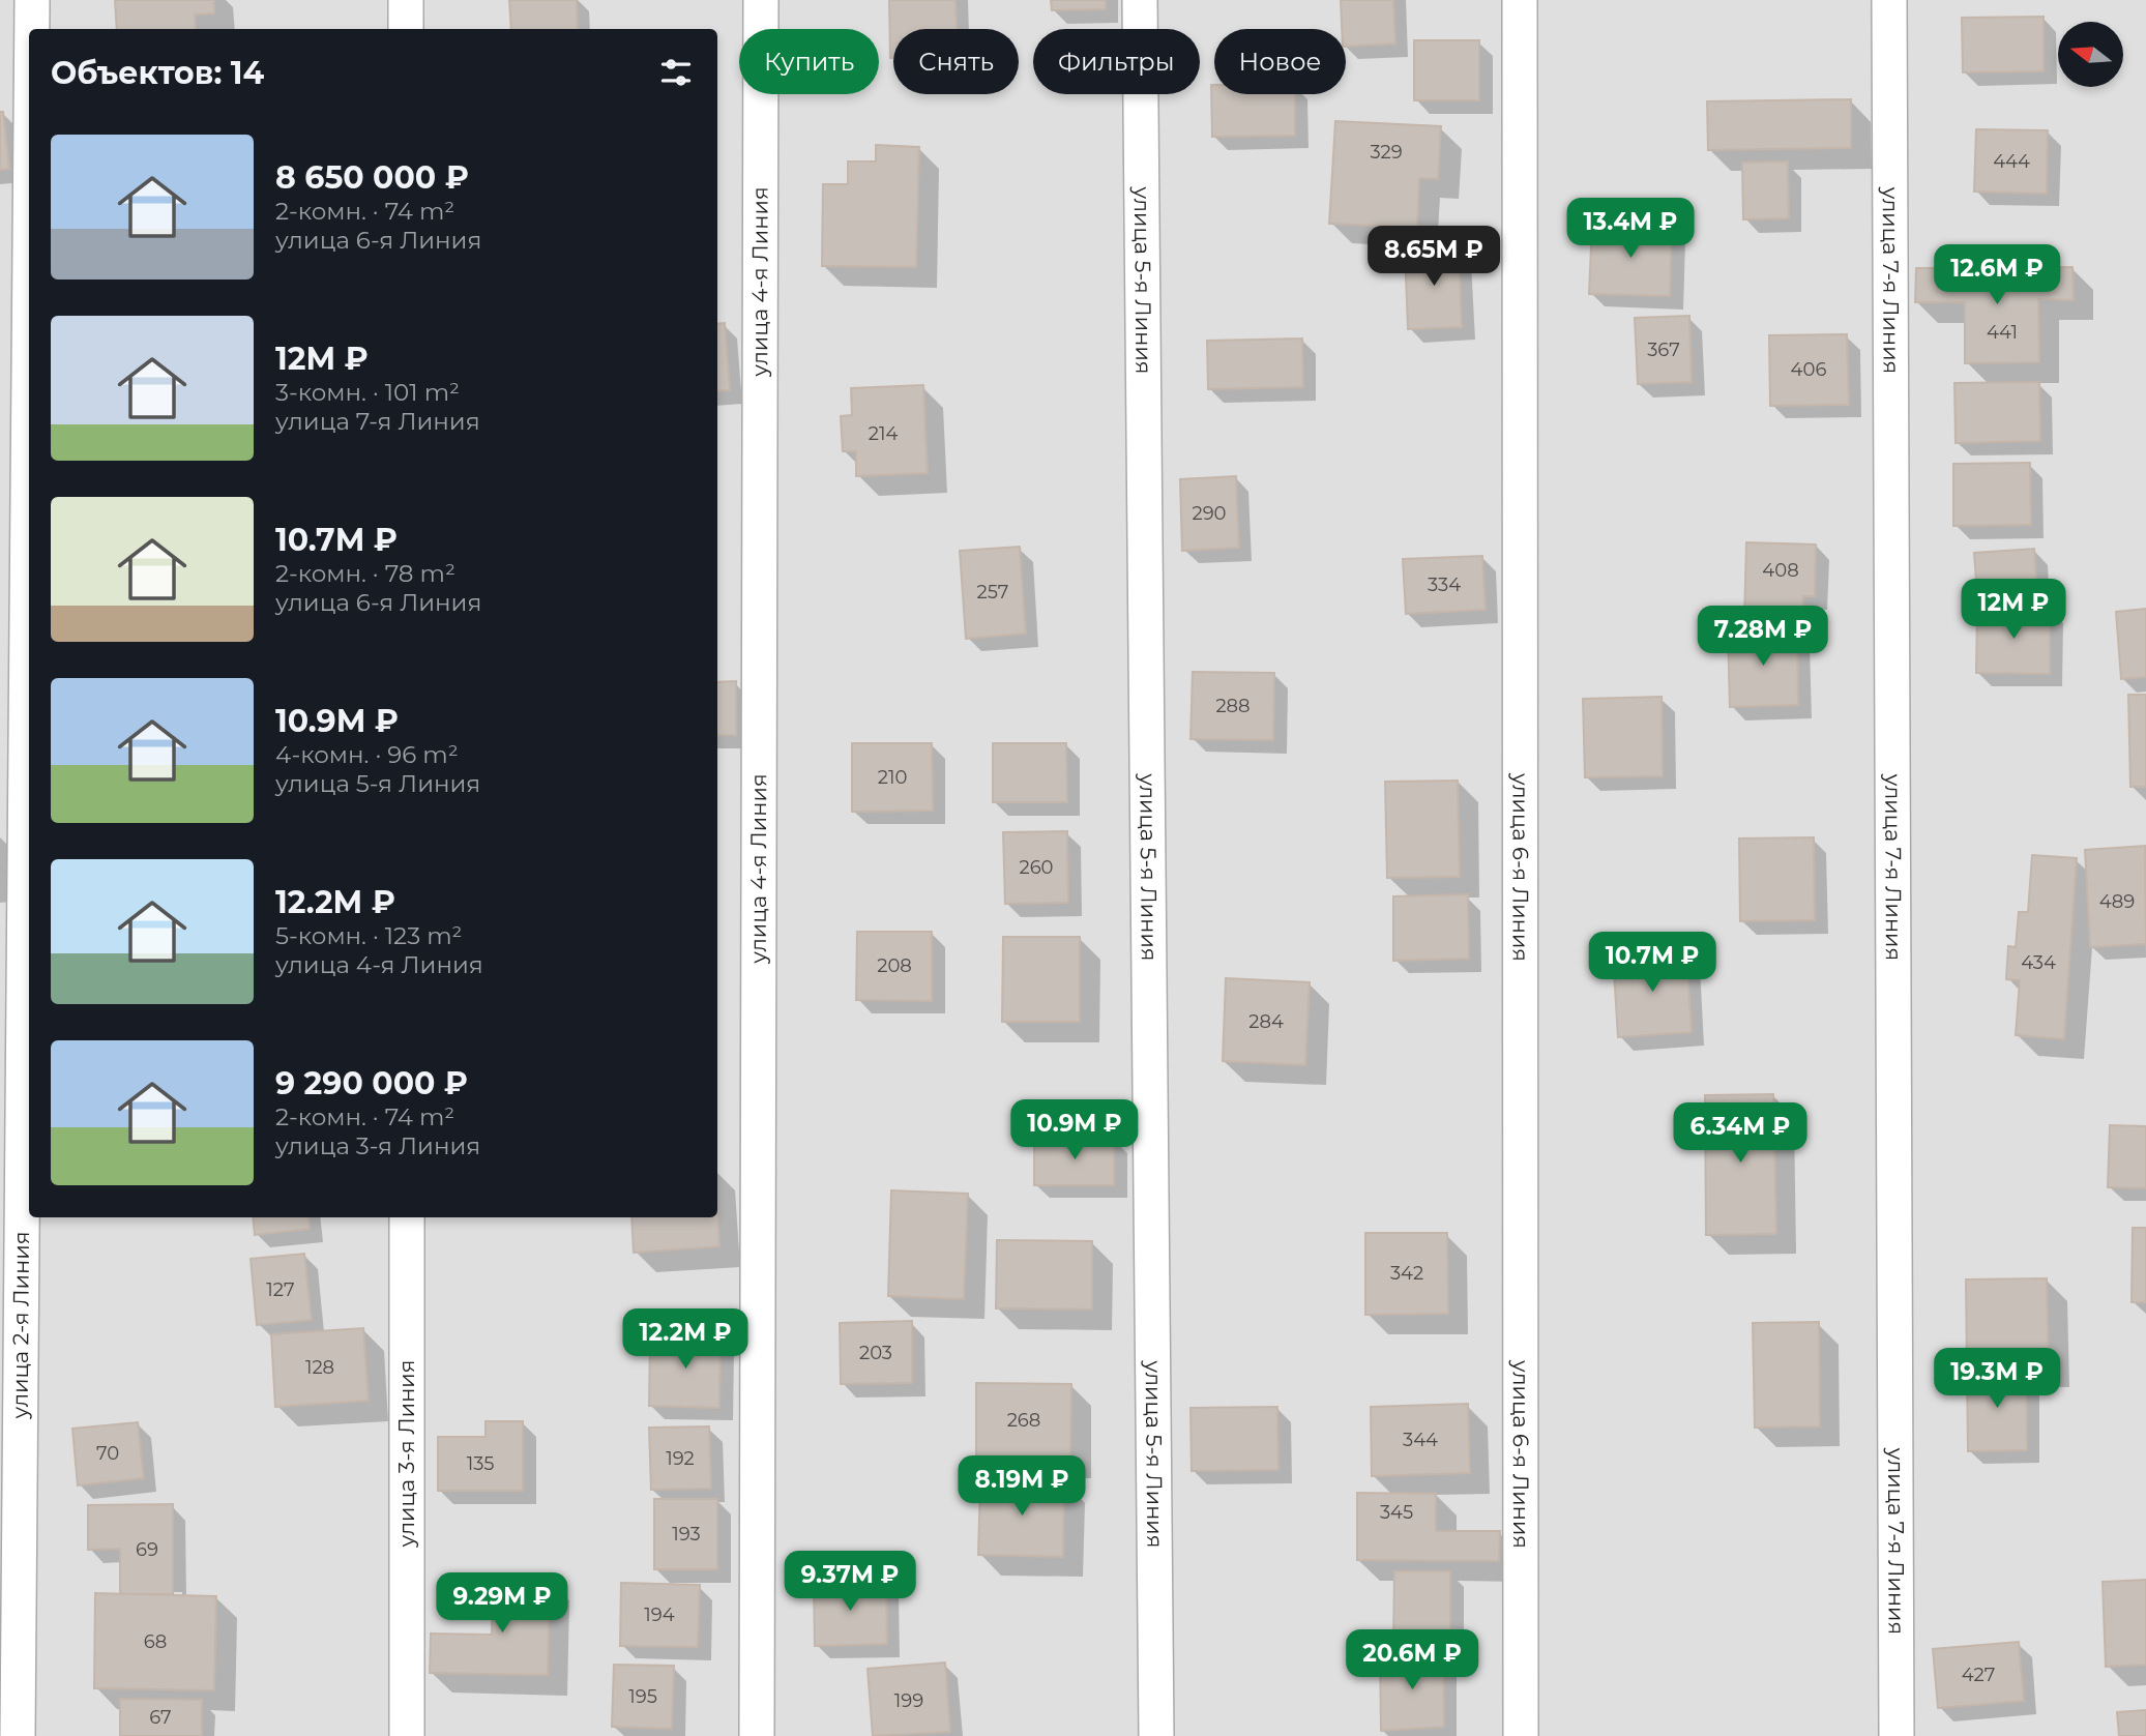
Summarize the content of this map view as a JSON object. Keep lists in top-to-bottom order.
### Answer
{
  "streets": {
    "street": [
      "улица 4-я Линия",
      "улица 5-я Линия",
      "улица 7-я Линия",
      "улица 6-я Линия",
      "улица 2-я Линия",
      "улица 3-я Линия"
    ]
  },
  "house_numbers": [
    "329",
    "444",
    "441",
    "367",
    "406",
    "214",
    "290",
    "408",
    "334",
    "257",
    "288",
    "210",
    "260",
    "489",
    "434",
    "208",
    "284",
    "342",
    "127",
    "203",
    "128",
    "268",
    "344",
    "70",
    "192",
    "135",
    "345",
    "193",
    "69",
    "194",
    "68",
    "427",
    "195",
    "199",
    "67"
  ],
  "north": "left",
  "page": {
    "chip": [
      "Купить",
      "Снять",
      "Фильтры",
      "Новое"
    ],
    "heading": "Объектов: 14",
    "list": [
      {
        "name": "8 650 000 ₽",
        "note": "2-комн. · 74 m² · улица 6-я Линия"
      },
      {
        "name": "12M ₽",
        "note": "3-комн. · 101 m² · улица 7-я Линия"
      },
      {
        "name": "10.7M ₽",
        "note": "2-комн. · 78 m² · улица 6-я Линия"
      },
      {
        "name": "10.9M ₽",
        "note": "4-комн. · 96 m² · улица 5-я Линия"
      },
      {
        "name": "12.2M ₽",
        "note": "5-комн. · 123 m² · улица 4-я Линия"
      },
      {
        "name": "9 290 000 ₽",
        "note": "2-комн. · 74 m² · улица 3-я Линия"
      }
    ],
    "price": [
      "13.4M ₽",
      "8.65M ₽",
      "12.6M ₽",
      "12M ₽",
      "7.28M ₽",
      "10.7M ₽",
      "10.9M ₽",
      "6.34M ₽",
      "12.2M ₽",
      "19.3M ₽",
      "8.19M ₽",
      "9.37M ₽",
      "9.29M ₽",
      "20.6M ₽"
    ]
  }
}
